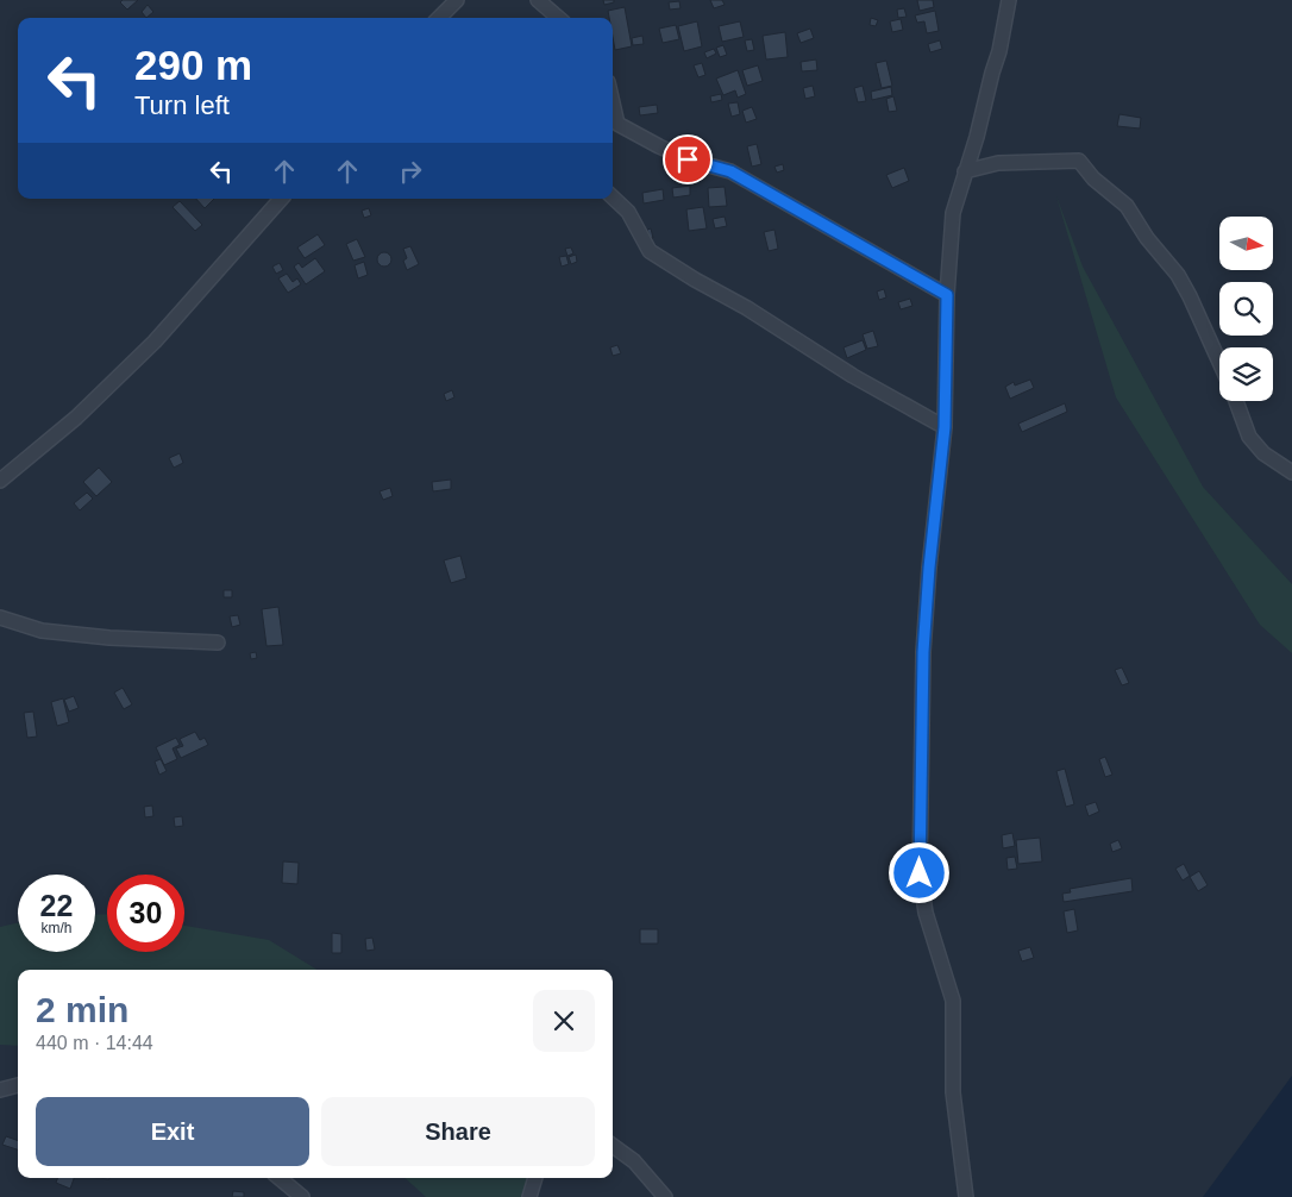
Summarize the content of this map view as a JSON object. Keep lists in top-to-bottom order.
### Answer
{
  "north": "right",
  "page": {
    "turn": ["290 m", "Turn left"],
    "speed": "22 km/h",
    "limit": "30",
    "heading": ["2 min", "440 m · 14:44"],
    "buttons": ["Exit", "Share"]
  }
}
